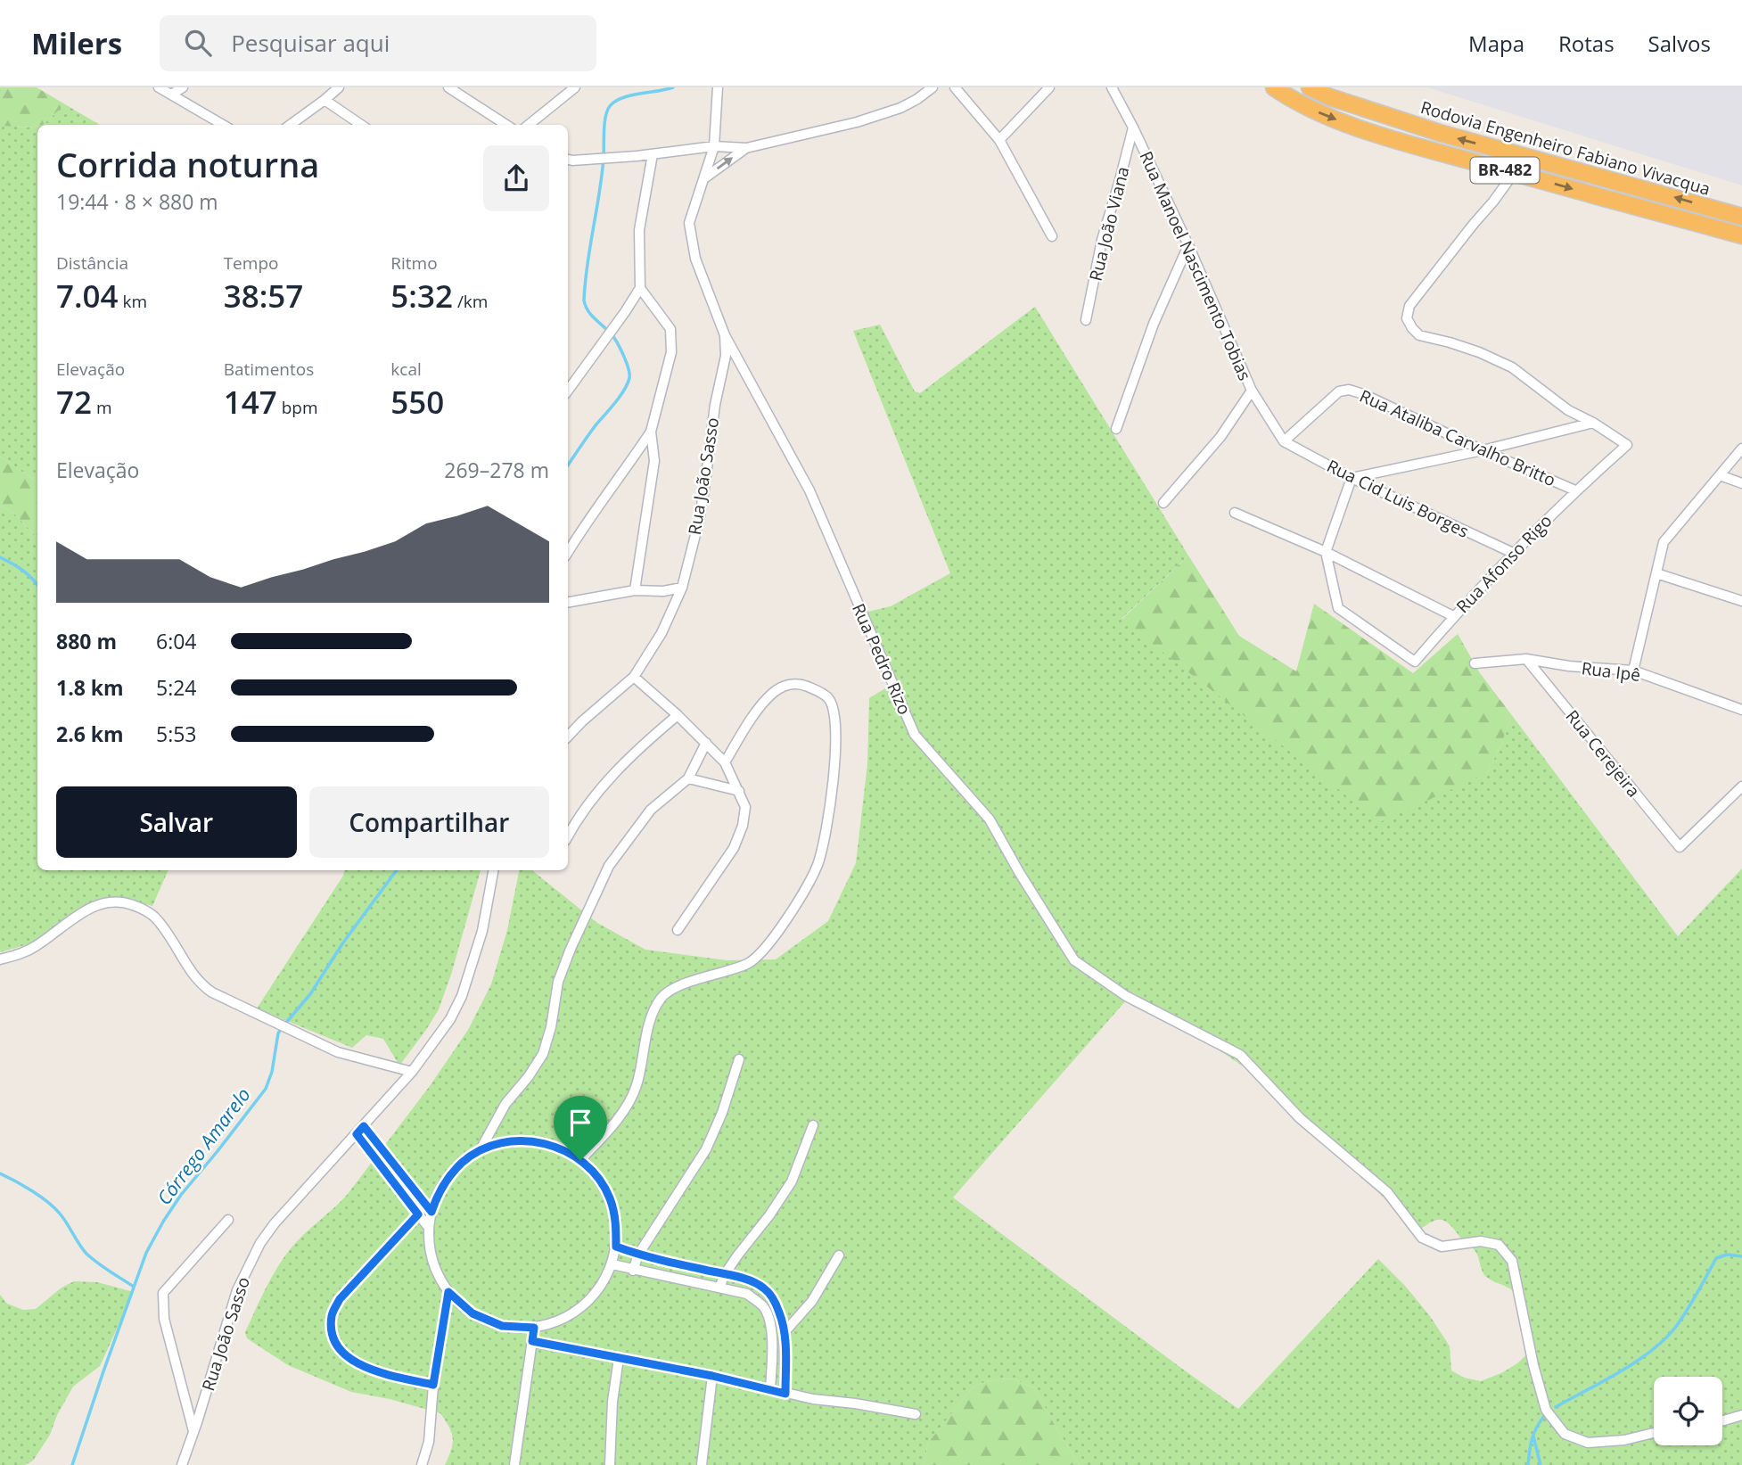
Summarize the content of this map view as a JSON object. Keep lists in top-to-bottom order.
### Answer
{
  "streets": {
    "highway": ["Rodovia Engenheiro Fabiano Vivacqua", "BR-482"],
    "street": [
      "Rua João Viana",
      "Rua Manoel Nascimento Tobias",
      "Rua Ataliba Carvalho Britto",
      "Rua João Sasso",
      "Rua Cid Luis Borges",
      "Rua Afonso Rigo",
      "Rua Pedro Rizo",
      "Rua Ipê",
      "Rua Cerejeira"
    ]
  },
  "crossings": [
    ["Rua João Viana", "Rua Manoel Nascimento Tobias"],
    ["Rua Manoel Nascimento Tobias", "Rua Ataliba Carvalho Britto"],
    ["Rua Manoel Nascimento Tobias", "Rua Cid Luis Borges"],
    ["Rua Ataliba Carvalho Britto", "Rua Cid Luis Borges"],
    ["Rua Ataliba Carvalho Britto", "Rua Afonso Rigo"],
    ["Rua João Sasso", "Rua Pedro Rizo"],
    ["Rua Cid Luis Borges", "Rua Afonso Rigo"],
    ["Rua Ipê", "Rua Cerejeira"]
  ],
  "water": ["Córrego Amarelo"],
  "page": {
    "header": "Milers",
    "search": "Pesquisar aqui",
    "nav": ["Mapa", "Rotas", "Salvos"],
    "heading": ["Corrida noturna", "19:44 · 8 × 880 m"],
    "stats": [
      ["Distância", "7.04 km"],
      ["Tempo", "38:57"],
      ["Ritmo", "5:32 /km"],
      ["Elevação", "72 m"],
      ["Batimentos", "147 bpm"],
      ["kcal", "550"]
    ],
    "chart": ["Elevação", "269–278 m"],
    "list": [
      {
        "name": "880 m",
        "note": "6:04"
      },
      {
        "name": "1.8 km",
        "note": "5:24"
      },
      {
        "name": "2.6 km",
        "note": "5:53"
      }
    ],
    "buttons": ["Salvar", "Compartilhar"]
  }
}
